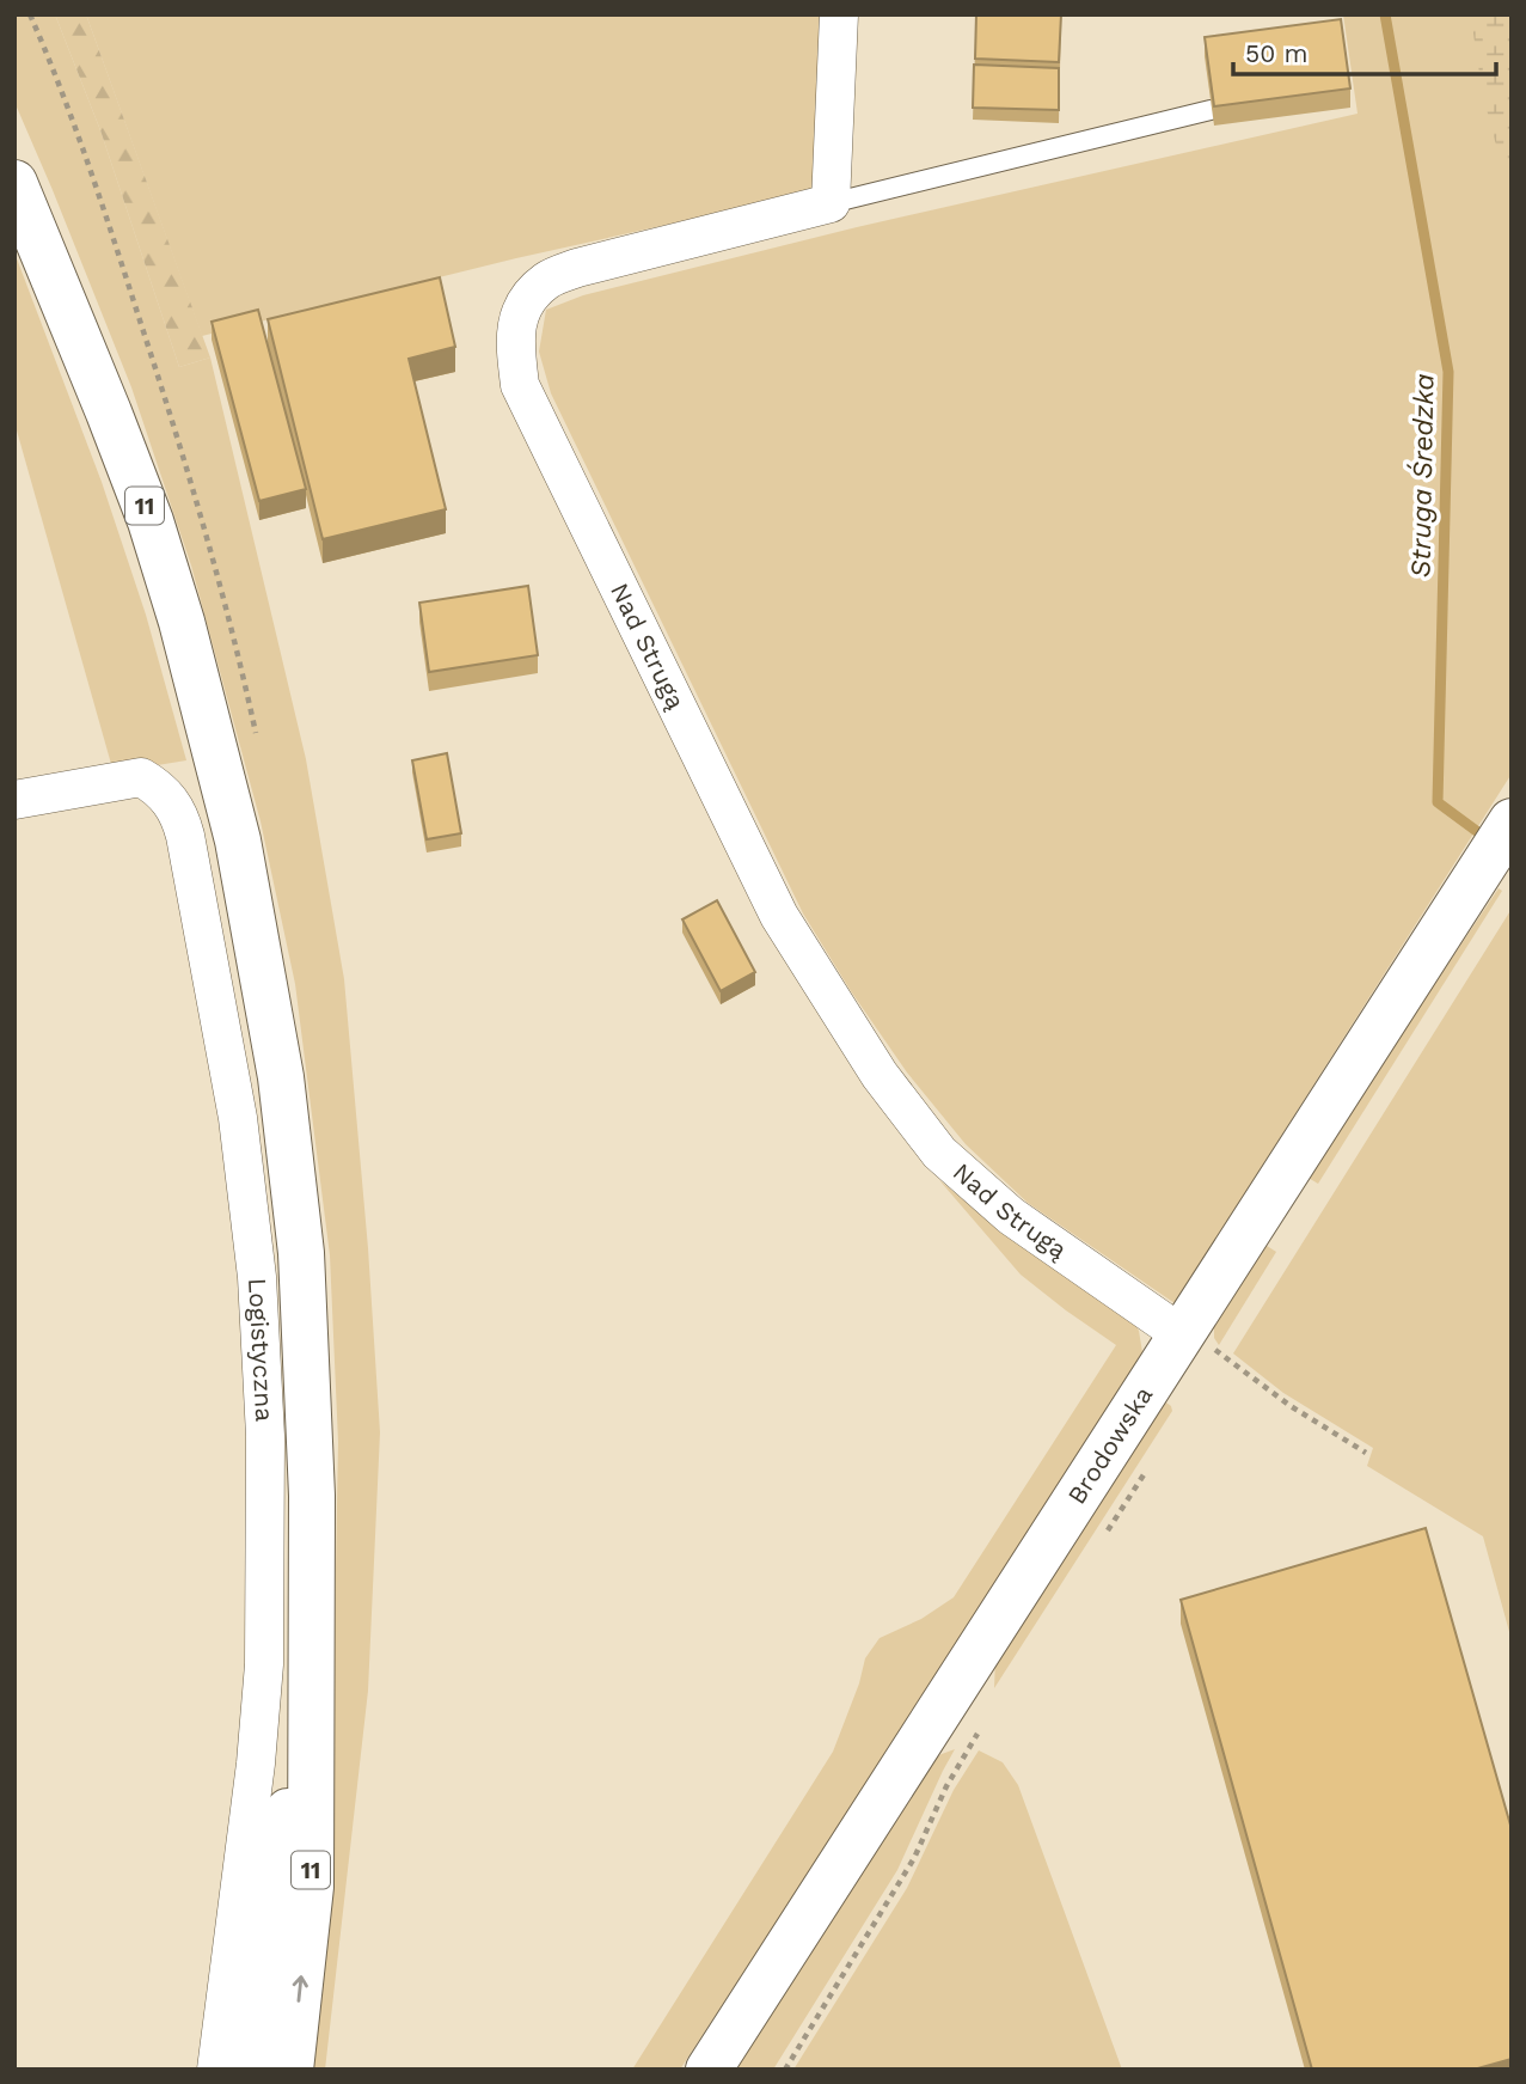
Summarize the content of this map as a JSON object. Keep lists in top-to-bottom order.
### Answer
{
  "streets": {
    "main road": ["11", "Brodowska"],
    "street": ["Nad Strugą", "Logistyczna"]
  },
  "crossings": [
    ["Nad Strugą", "Brodowska"]
  ],
  "water": ["Struga Średzka"],
  "scale_bar": "50 m"
}
